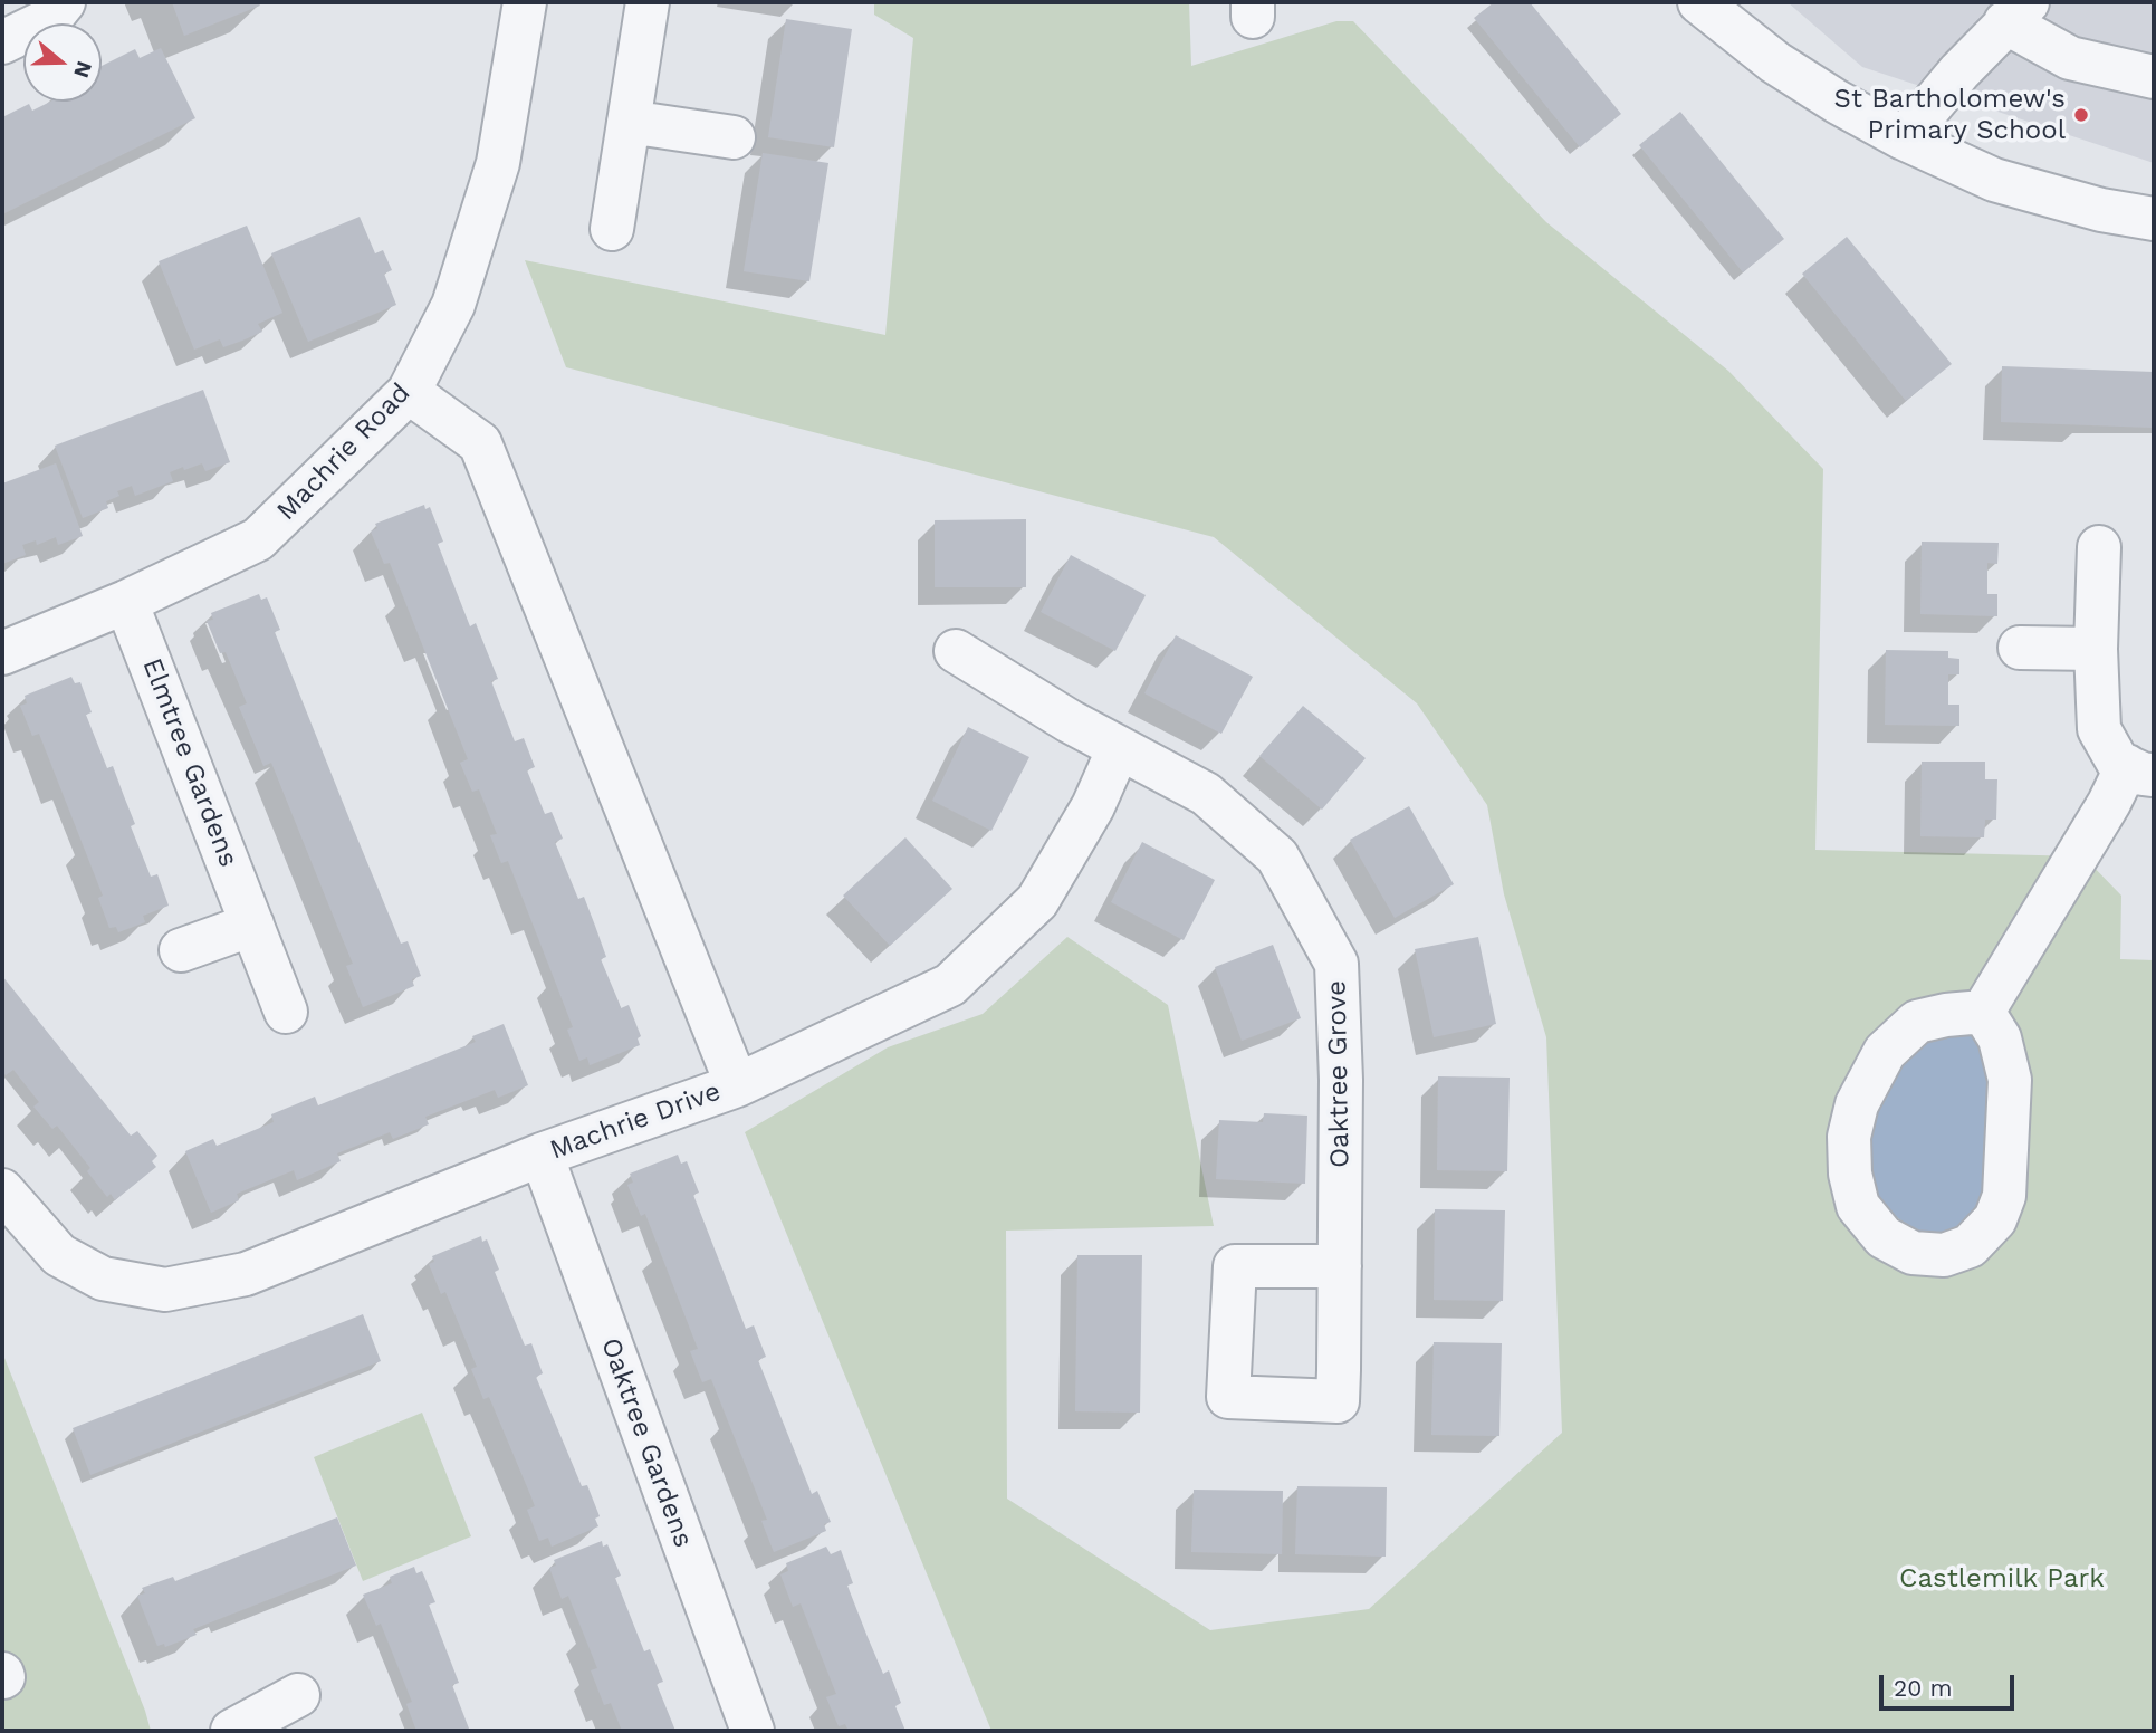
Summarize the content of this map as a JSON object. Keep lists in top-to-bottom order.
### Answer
{
  "streets": {
    "street": [
      "Machrie Road",
      "Elmtree Gardens",
      "Oaktree Grove",
      "Machrie Drive",
      "Oaktree Gardens"
    ]
  },
  "crossings": [
    ["Machrie Road", "Elmtree Gardens"],
    ["Machrie Road", "Machrie Drive"],
    ["Machrie Drive", "Oaktree Gardens"]
  ],
  "parks": ["Castlemilk Park"],
  "places": ["St Bartholomew's Primary School"],
  "scale_bar": "20 m",
  "north": "right"
}
